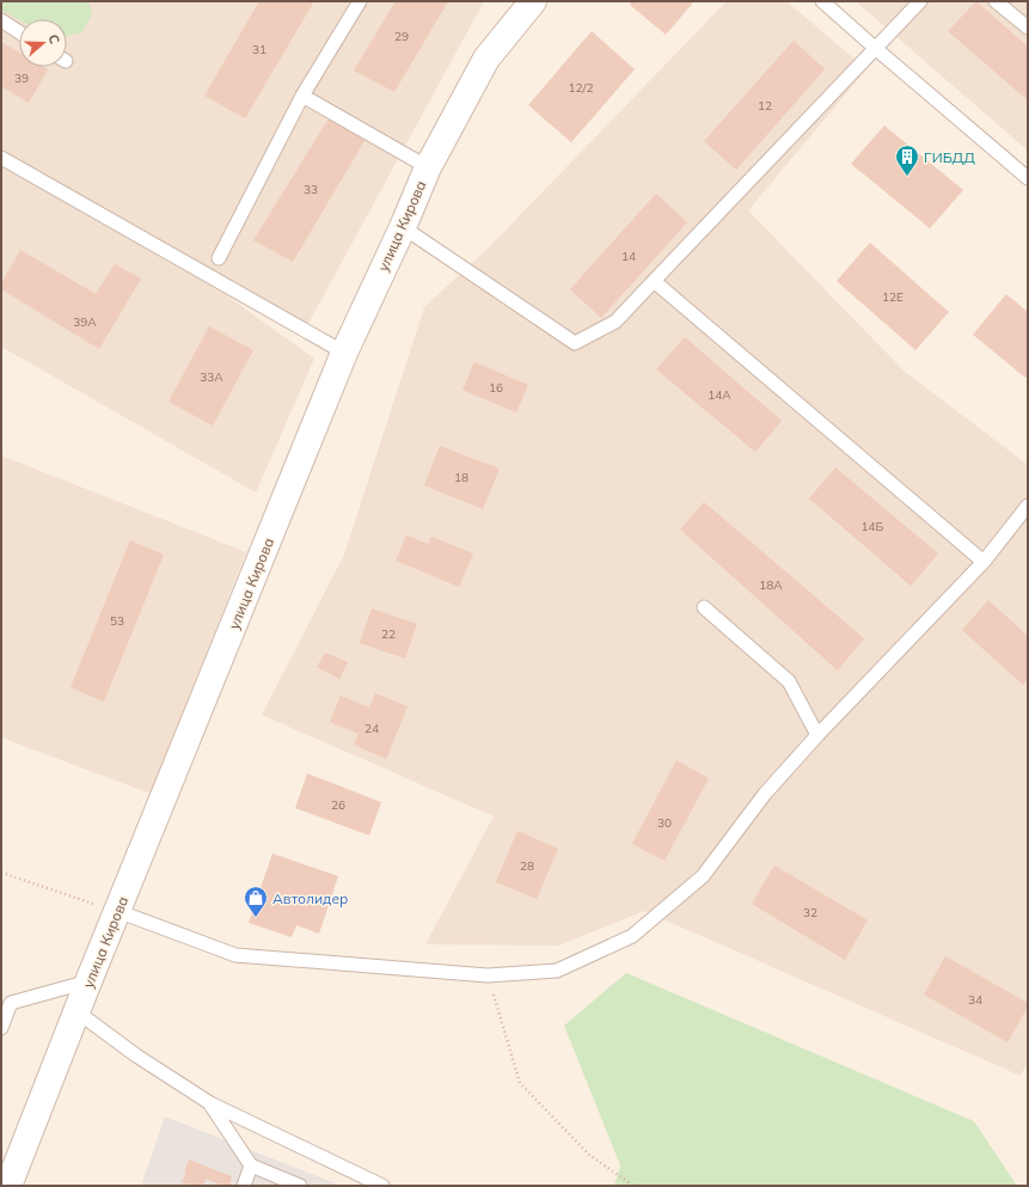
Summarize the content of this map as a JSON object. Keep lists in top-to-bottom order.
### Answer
{
  "streets": {
    "main road": ["улица Кирова"]
  },
  "places": {
    "building": ["ГИБДД"],
    "shop": ["Автолидер"]
  },
  "house_numbers": [
    "29",
    "31",
    "39",
    "12/2",
    "12",
    "33",
    "14",
    "12Е",
    "39А",
    "33А",
    "16",
    "14А",
    "18",
    "14Б",
    "18А",
    "53",
    "22",
    "24",
    "26",
    "30",
    "28",
    "32",
    "34"
  ],
  "north": "right"
}
